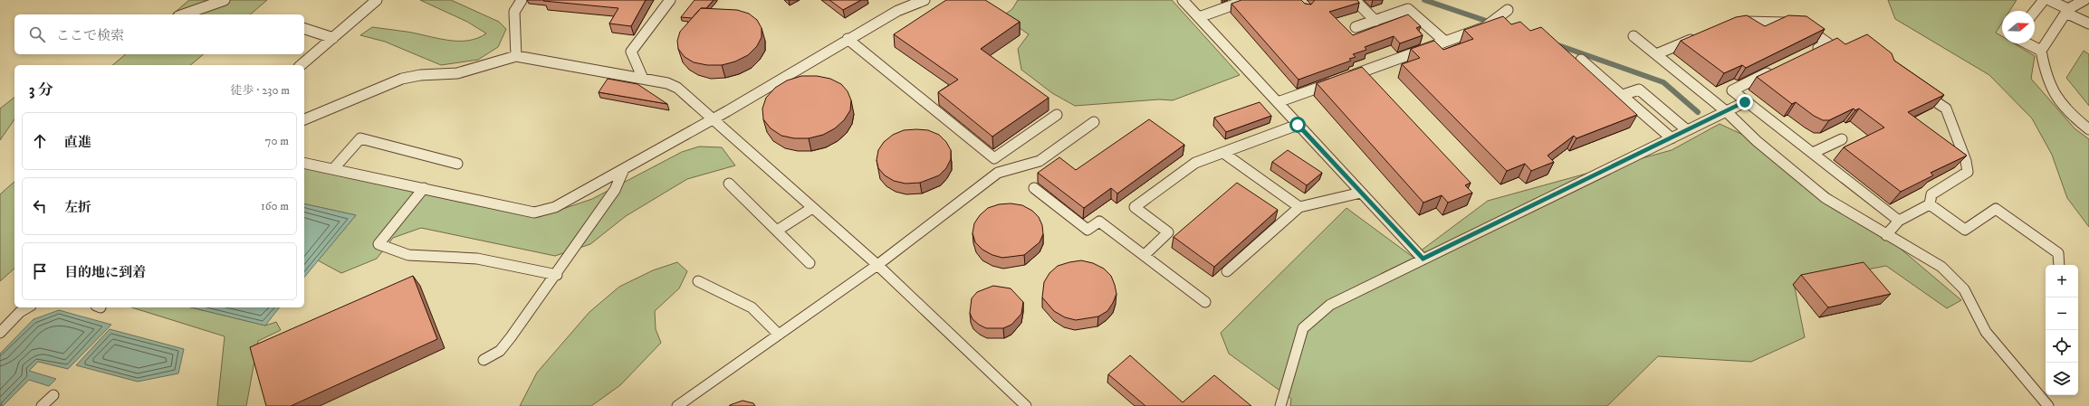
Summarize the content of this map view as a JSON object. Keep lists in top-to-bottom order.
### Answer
{
  "north": "right",
  "page": {
    "search": "ここで検索",
    "heading": ["3 分", "徒歩 · 230 m"],
    "list": [
      ["直進", "70 m"],
      ["左折", "160 m"],
      "目的地に到着"
    ],
    "map_buttons": ["+", "−"]
  }
}
